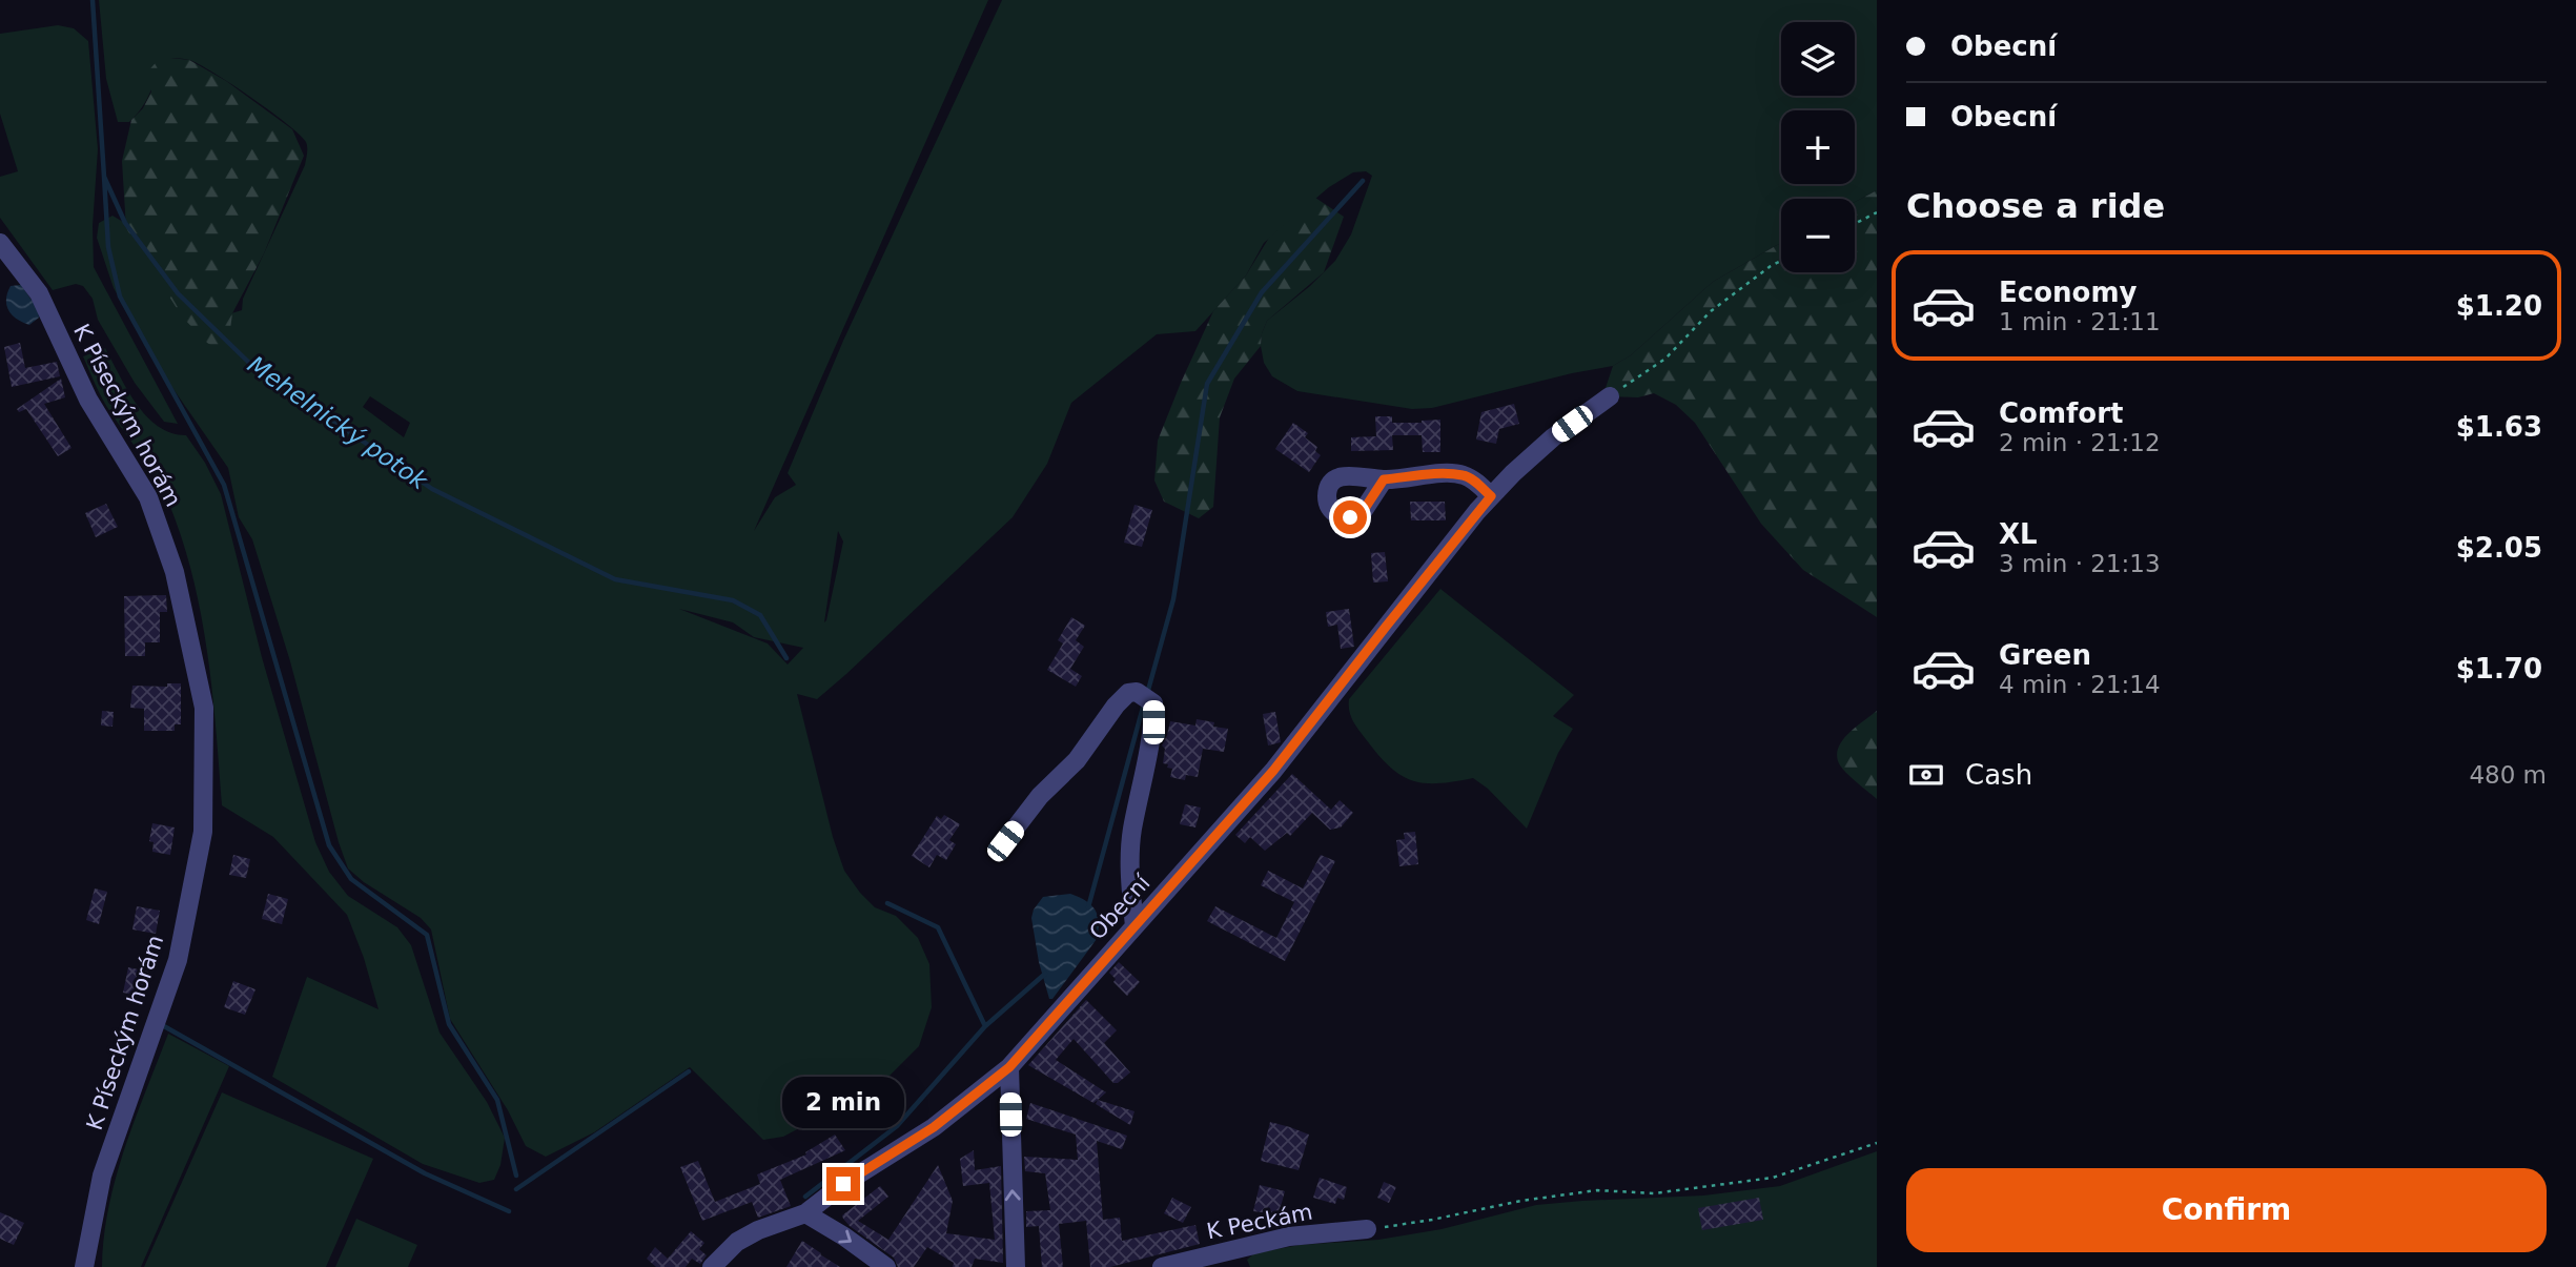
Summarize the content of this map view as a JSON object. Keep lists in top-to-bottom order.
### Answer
{
  "streets": {
    "street": ["K Píseckým horám", "Obecní", "K Peckám"]
  },
  "water": ["Mehelnický potok"],
  "page": {
    "banner": ["Obecní", "Obecní"],
    "map_buttons": ["+", "−"],
    "heading": "Choose a ride",
    "list": [
      {
        "name": "Economy",
        "note": "1 min · 21:11",
        "value": "$1.20"
      },
      {
        "name": "Comfort",
        "note": "2 min · 21:12",
        "value": "$1.63"
      },
      {
        "name": "XL",
        "note": "3 min · 21:13",
        "value": "$2.05"
      },
      {
        "name": "Green",
        "note": "4 min · 21:14",
        "value": "$1.70"
      }
    ],
    "pay": ["Cash", "480 m"],
    "bubble": "2 min",
    "buttons": "Confirm"
  }
}
